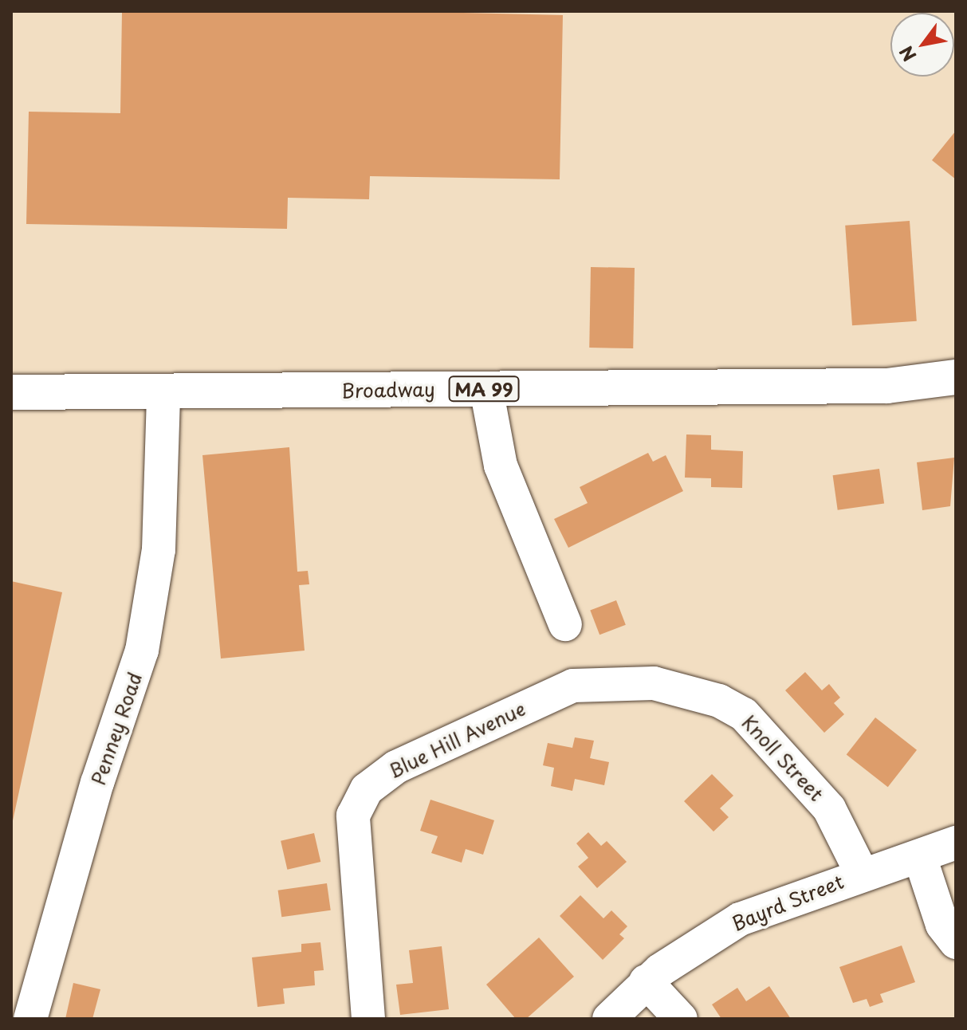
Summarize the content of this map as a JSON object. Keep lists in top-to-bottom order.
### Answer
{
  "streets": {
    "main road": ["MA 99", "Broadway"],
    "street": [
      "Penney Road",
      "Blue Hill Avenue",
      "Knoll Street",
      "Bayrd Street"
    ]
  },
  "crossings": [
    ["Broadway", "Penney Road"],
    ["Blue Hill Avenue", "Knoll Street"],
    ["Knoll Street", "Bayrd Street"]
  ],
  "north": "bottom left"
}
